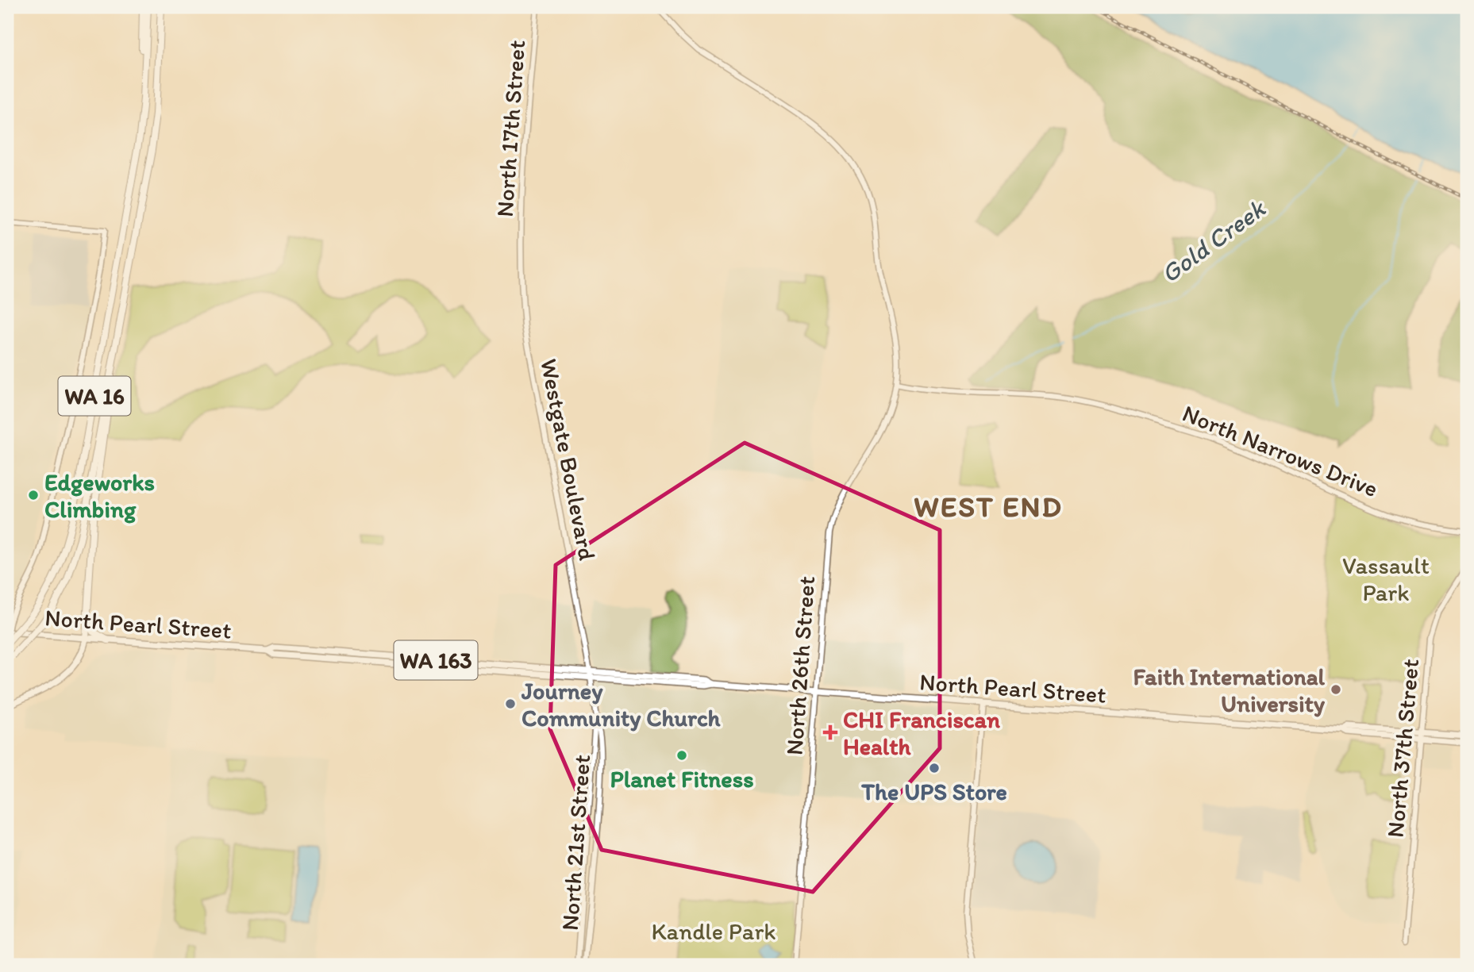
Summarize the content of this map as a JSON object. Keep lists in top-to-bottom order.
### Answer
{
  "streets": {
    "highway": ["WA 16"],
    "main road": ["North Pearl Street", "WA 163"],
    "street": [
      "North 17th Street",
      "North Narrows Drive",
      "Westgate Boulevard",
      "North 26th Street",
      "North 37th Street",
      "North 21st Street"
    ]
  },
  "crossings": [
    ["North 17th Street", "Westgate Boulevard"],
    ["North Narrows Drive", "North 26th Street"],
    ["Westgate Boulevard", "North Pearl Street"],
    ["Westgate Boulevard", "North 21st Street"],
    ["North Pearl Street", "North 26th Street"],
    ["North Pearl Street", "North 37th Street"],
    ["North Pearl Street", "North 21st Street"]
  ],
  "districts": ["WEST END"],
  "water": ["Gold Creek"],
  "parks": ["Vassault Park", "Kandle Park"],
  "places": {
    "other": [
      "Edgeworks Climbing",
      "Faith International University",
      "Journey Community Church",
      "Planet Fitness",
      "The UPS Store"
    ],
    "health": ["CHI Franciscan Health"]
  }
}
